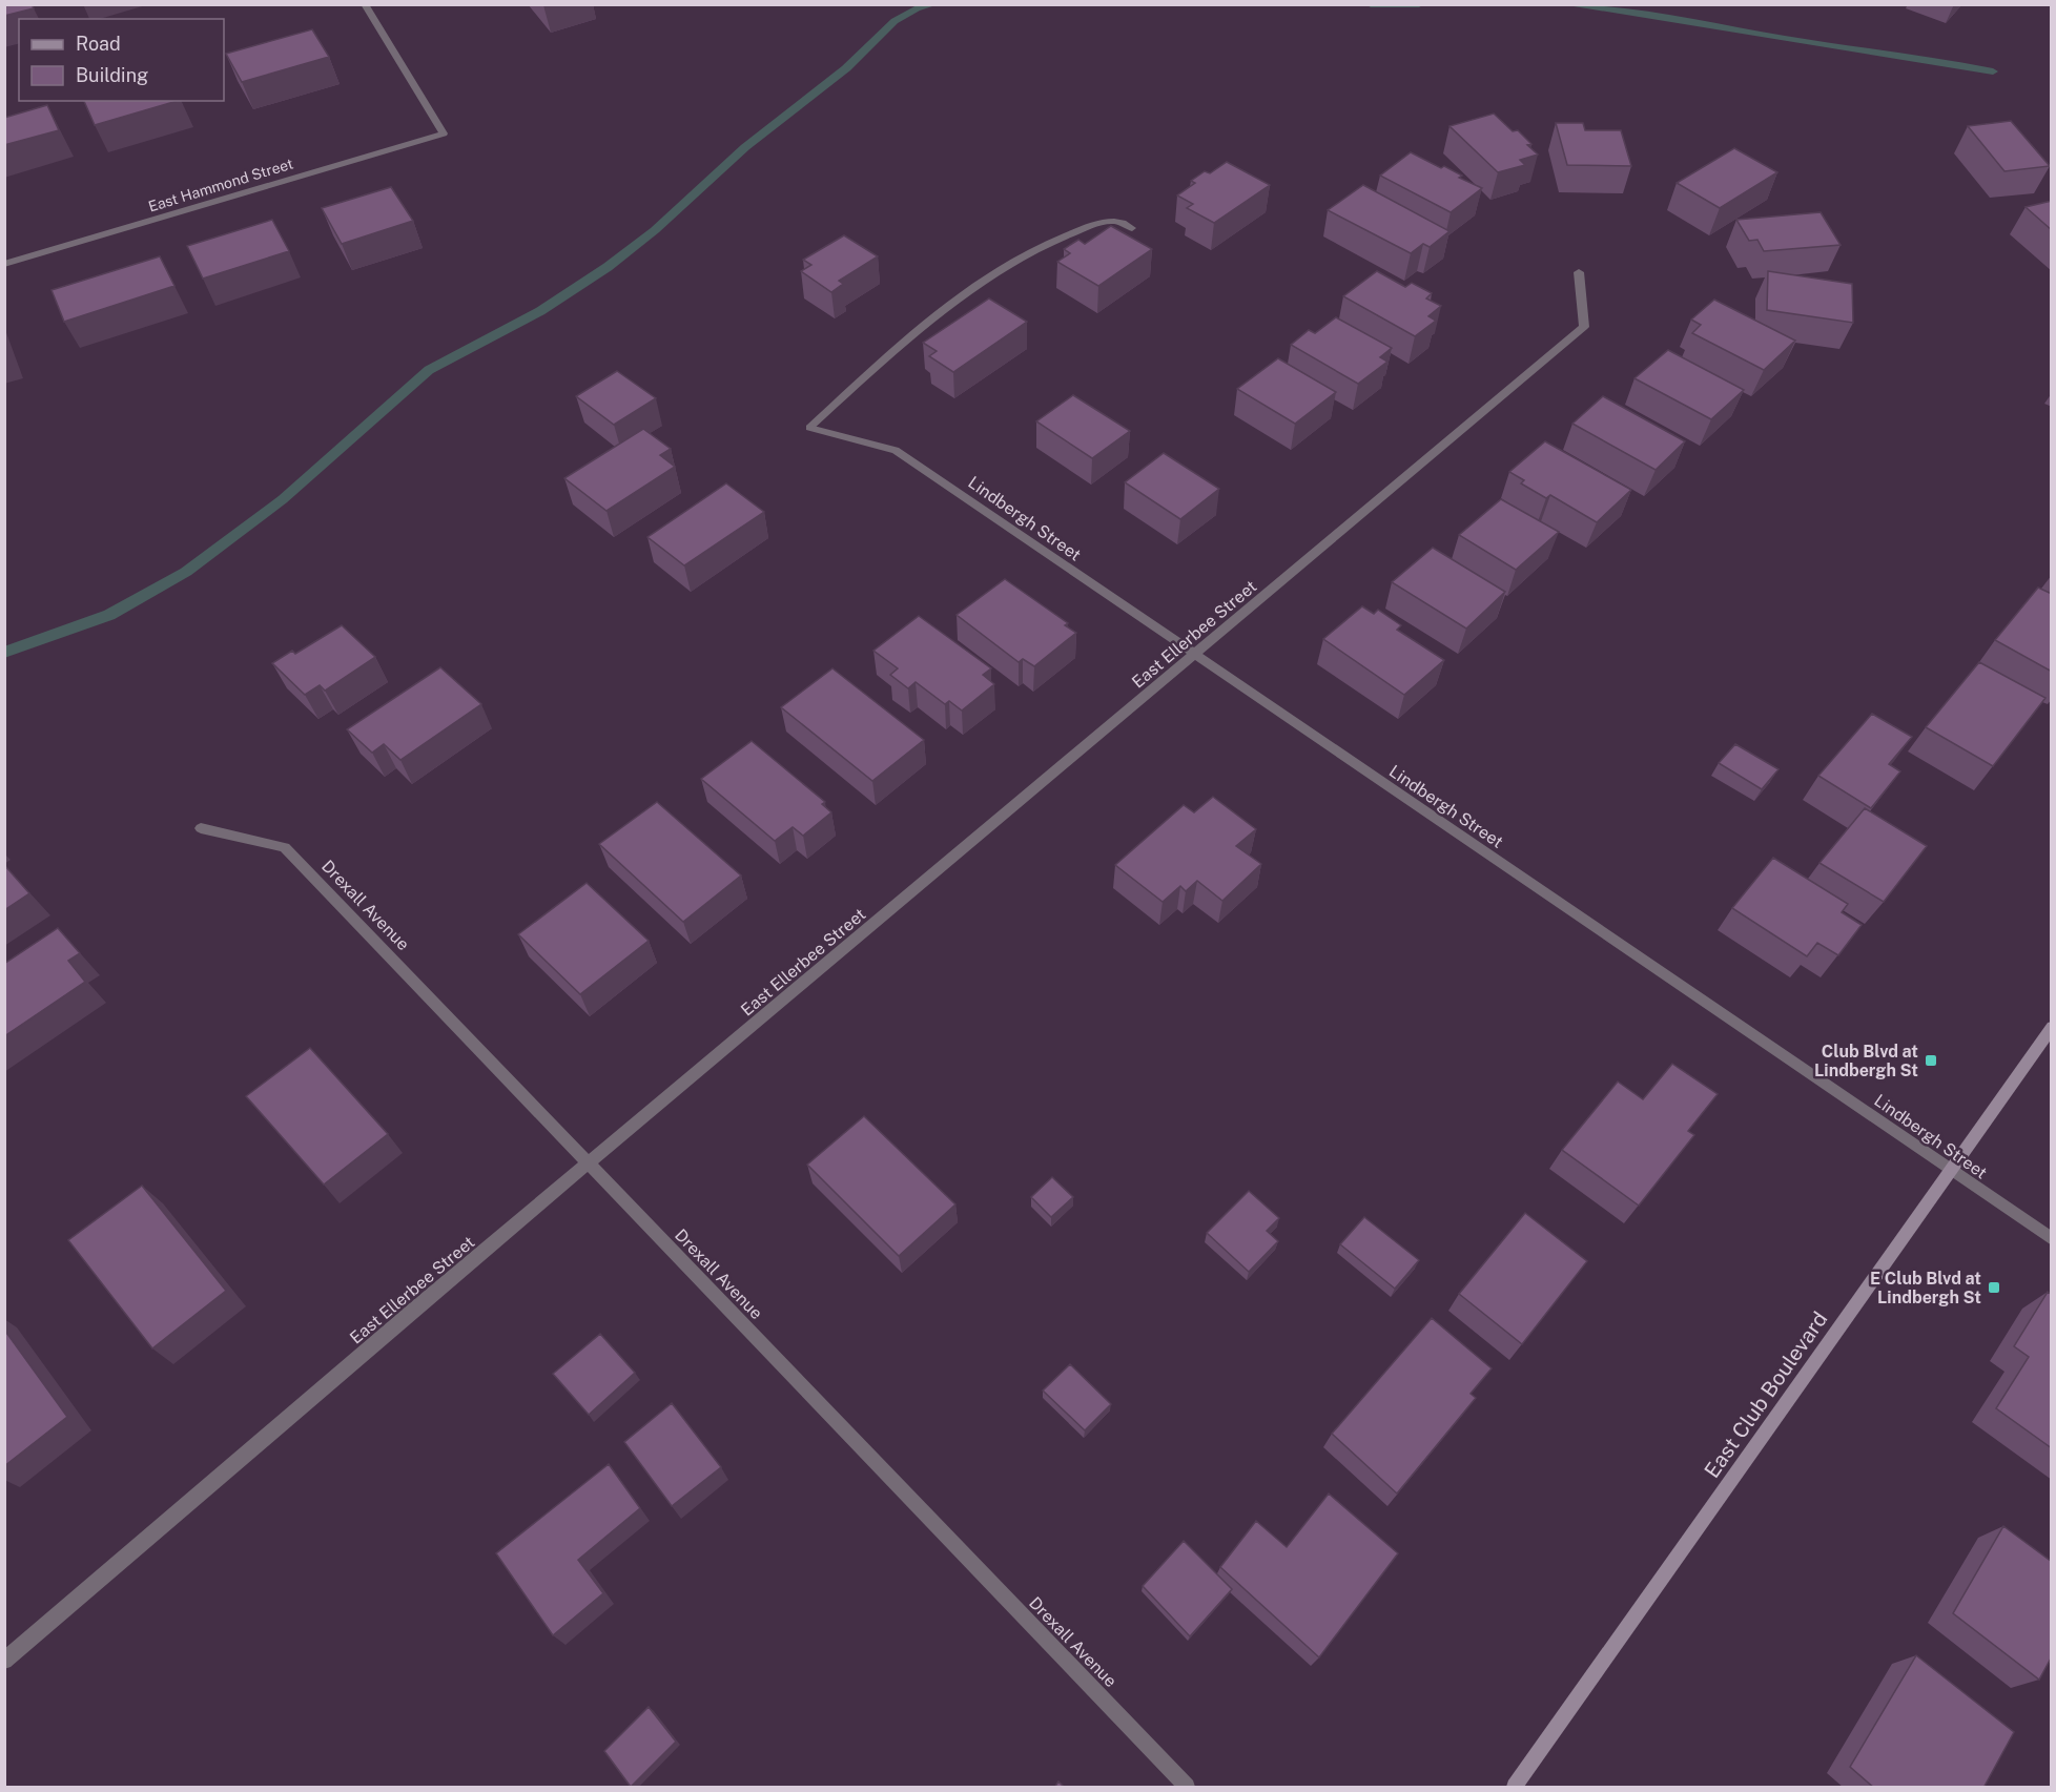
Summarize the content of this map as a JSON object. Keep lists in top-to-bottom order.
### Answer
{
  "streets": {
    "street": [
      "East Hammond Street",
      "Lindbergh Street",
      "East Ellerbee Street",
      "Drexall Avenue",
      "East Club Boulevard"
    ]
  },
  "crossings": [
    ["Lindbergh Street", "East Ellerbee Street"],
    ["Lindbergh Street", "East Club Boulevard"],
    ["East Ellerbee Street", "Drexall Avenue"]
  ],
  "places": {
    "transit": ["Club Blvd at Lindbergh St", "E Club Blvd at Lindbergh St"]
  },
  "legend": ["Road", "Building"]
}
